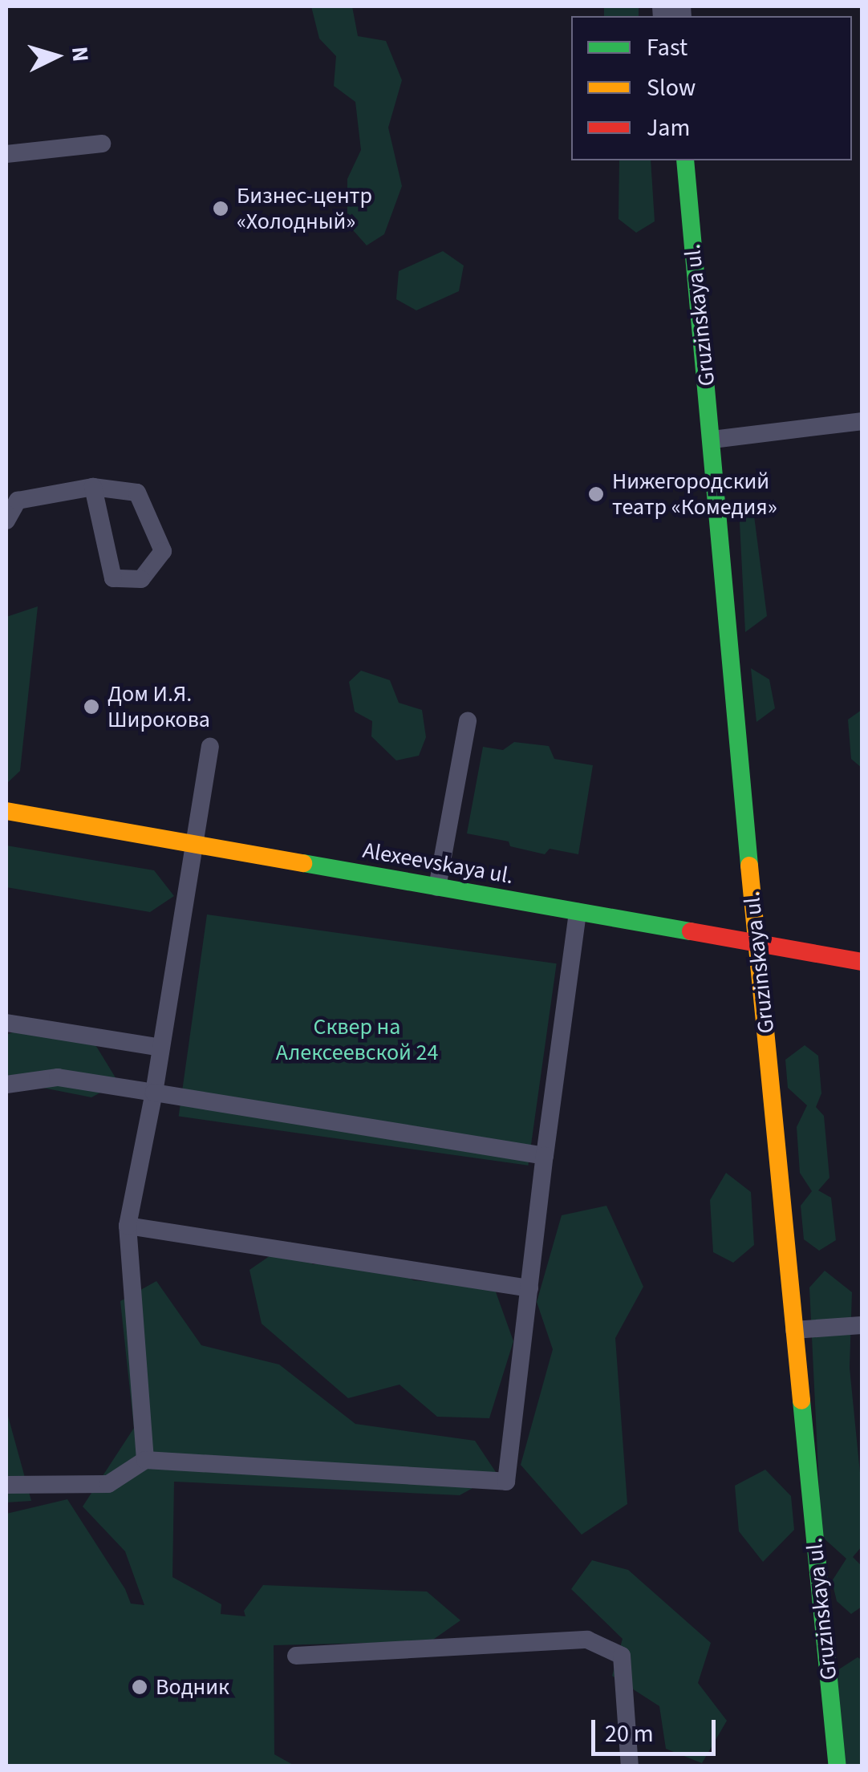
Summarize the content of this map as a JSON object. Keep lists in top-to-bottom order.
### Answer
{
  "streets": {
    "street": ["Gruzinskaya ul.", "Alexeevskaya ul."]
  },
  "crossings": [
    ["Gruzinskaya ul.", "Alexeevskaya ul."]
  ],
  "parks": ["Сквер на Алексеевской 24"],
  "places": [
    "Бизнес-центр «Холодный»",
    "Нижегородский театр «Комедия»",
    "Дом И.Я. Широкова",
    "Водник"
  ],
  "legend": ["Fast", "Slow", "Jam"],
  "scale_bar": "20 m",
  "north": "right"
}
